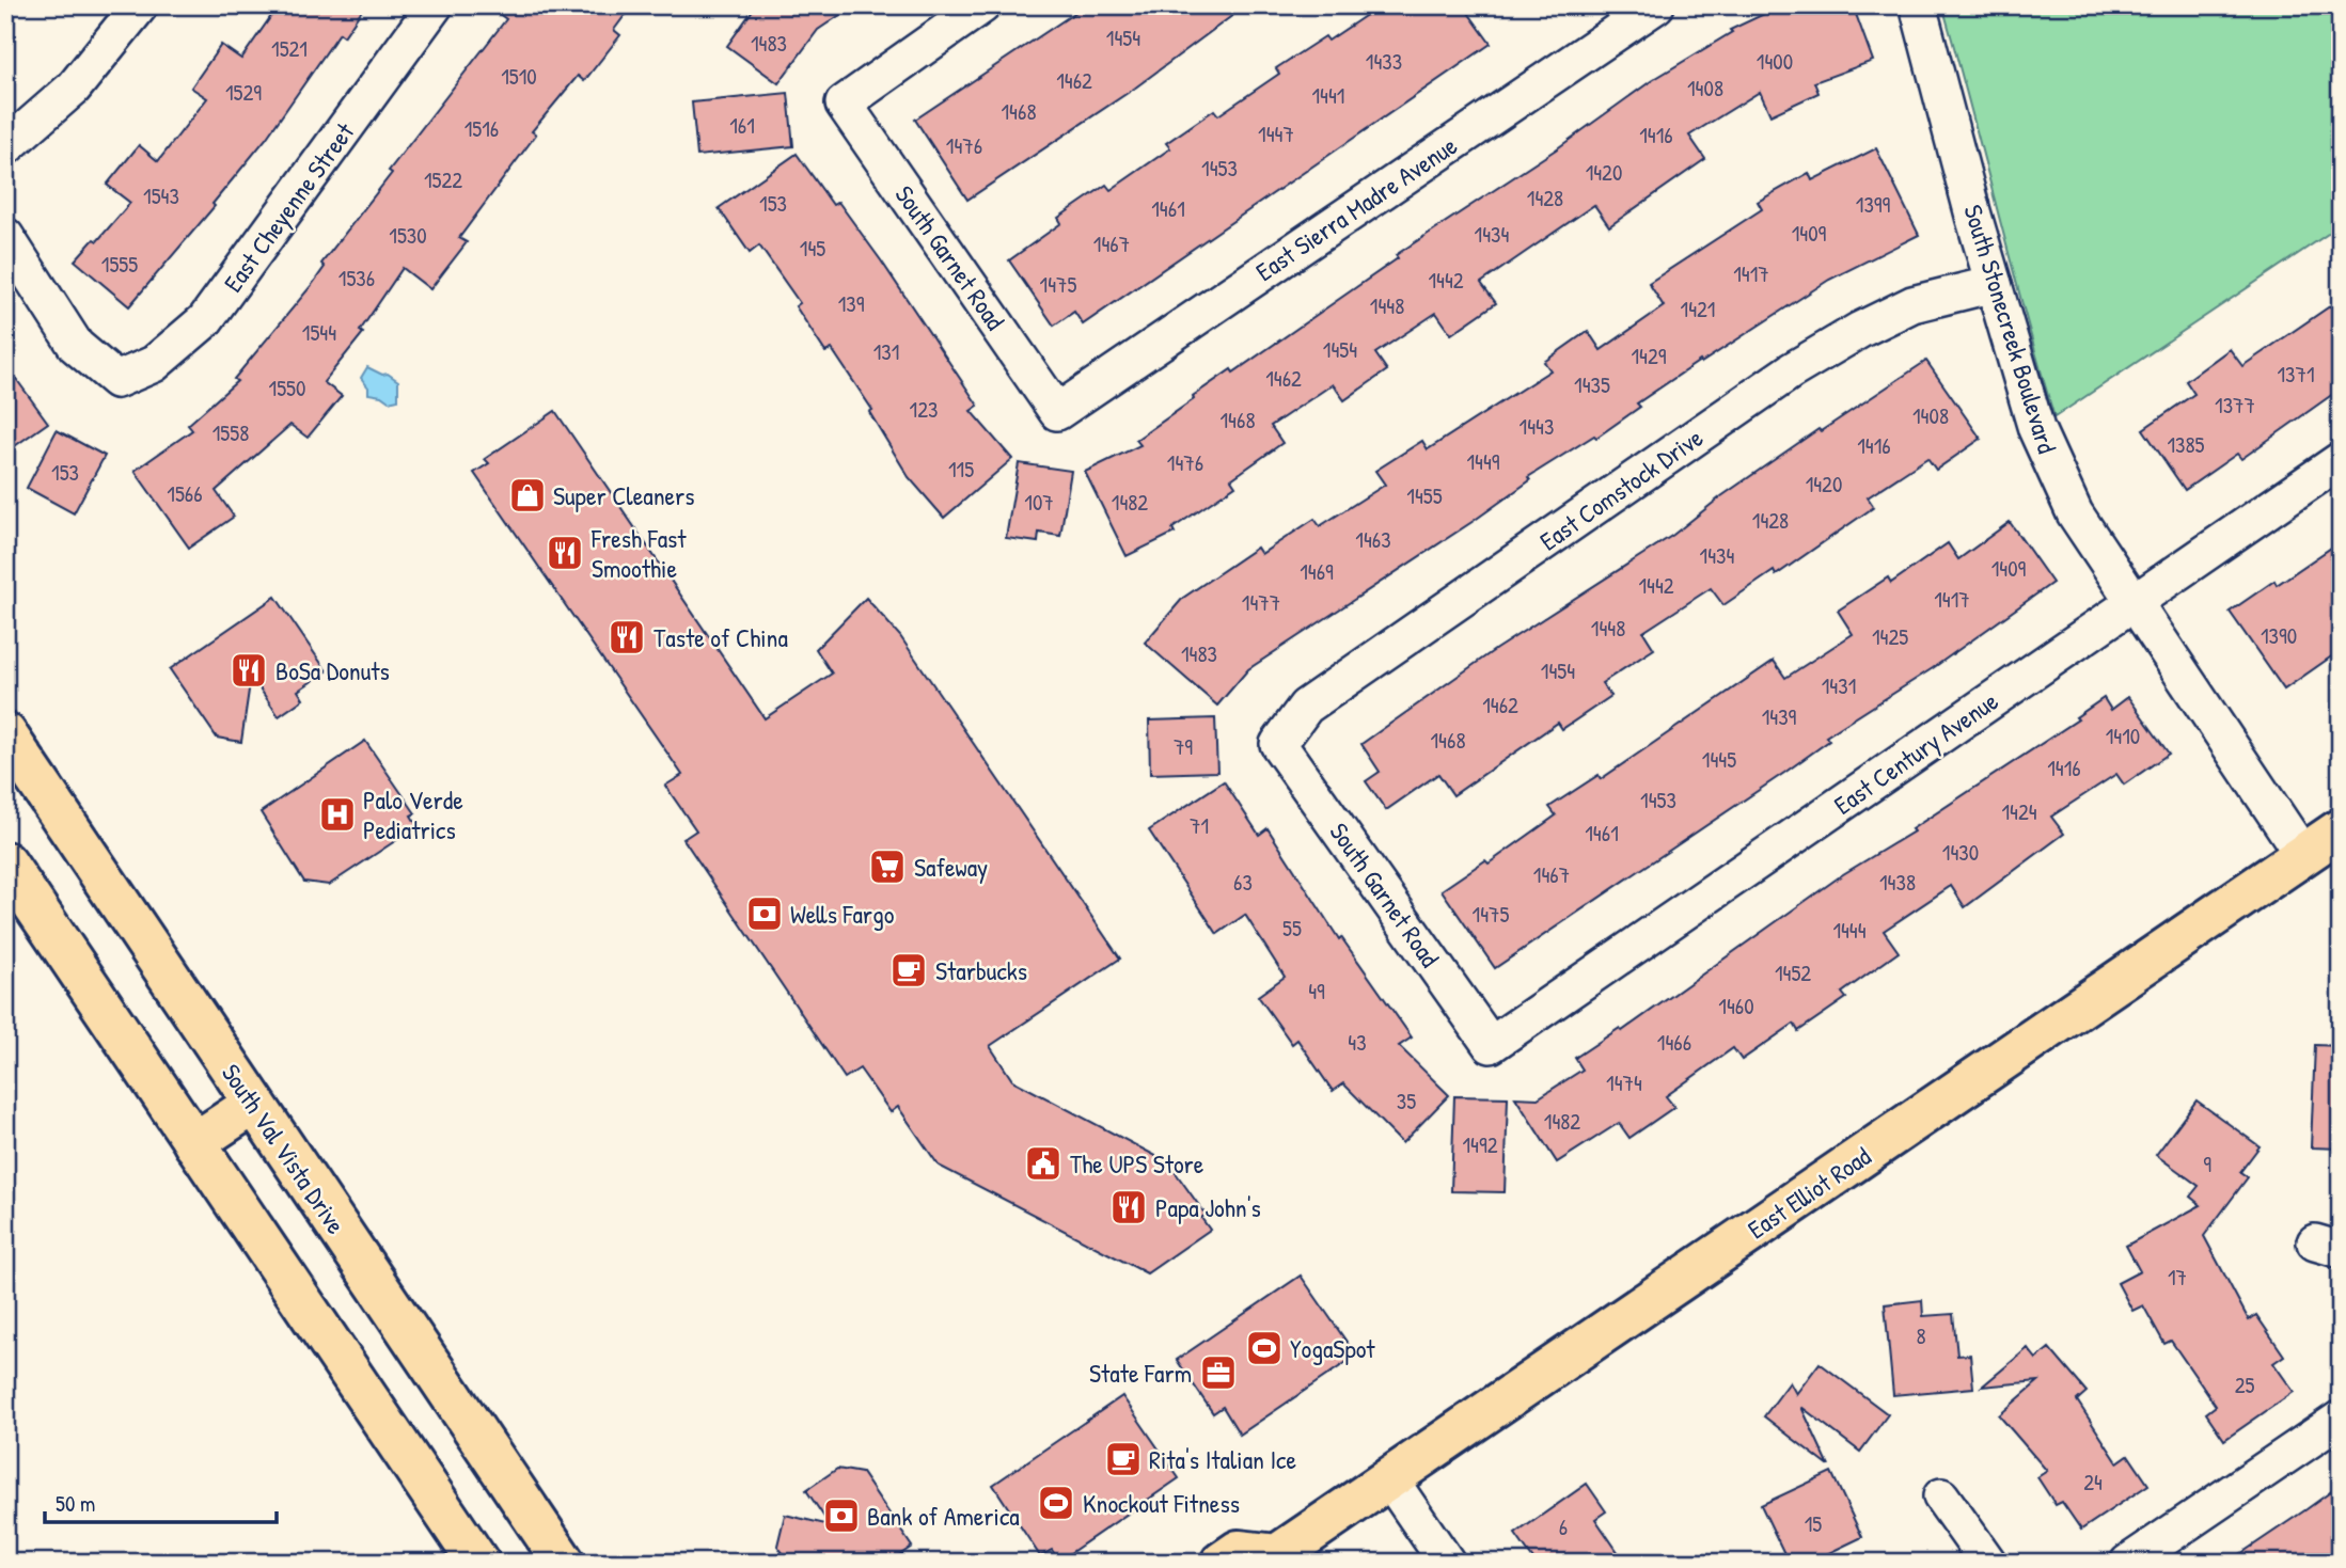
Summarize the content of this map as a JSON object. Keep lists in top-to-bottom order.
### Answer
{
  "streets": {
    "main road": ["South Val Vista Drive", "East Elliot Road"],
    "street": [
      "East Cheyenne Street",
      "East Sierra Madre Avenue",
      "South Garnet Road",
      "South Stonecreek Boulevard",
      "East Comstock Drive",
      "East Century Avenue"
    ]
  },
  "crossings": [
    ["East Sierra Madre Avenue", "South Garnet Road"],
    ["South Garnet Road", "East Comstock Drive"],
    ["South Garnet Road", "East Century Avenue"],
    ["South Stonecreek Boulevard", "East Comstock Drive"],
    ["South Stonecreek Boulevard", "East Century Avenue"],
    ["South Stonecreek Boulevard", "East Elliot Road"]
  ],
  "places": {
    "shop": ["Super Cleaners"],
    "restaurant": [
      "Fresh Fast Smoothie",
      "Taste of China",
      "BoSa Donuts",
      "Papa John's"
    ],
    "hospital": ["Palo Verde Pediatrics"],
    "supermarket": ["Safeway"],
    "bank": ["Wells Fargo", "Bank of America"],
    "cafe": ["Starbucks", "Rita's Italian Ice"],
    "public building": ["The UPS Store"],
    "sports": ["YogaSpot", "Knockout Fitness"],
    "office": ["State Farm"]
  },
  "house_numbers": [
    "1454",
    "1483",
    "1521",
    "1433",
    "1400",
    "1510",
    "1462",
    "1408",
    "1529",
    "1441",
    "1468",
    "161",
    "1516",
    "1447",
    "1416",
    "1476",
    "1453",
    "1420",
    "1522",
    "1543",
    "1428",
    "153",
    "1399",
    "1461",
    "1409",
    "1434",
    "1530",
    "1467",
    "145",
    "1555",
    "1417",
    "1536",
    "1442",
    "1475",
    "139",
    "1448",
    "1421",
    "1544",
    "1454",
    "131",
    "1429",
    "1371",
    "1462",
    "1435",
    "1550",
    "1377",
    "123",
    "1408",
    "1468",
    "1443",
    "1558",
    "1385",
    "1416",
    "1449",
    "1476",
    "115",
    "153",
    "1420",
    "1566",
    "1455",
    "107",
    "1482",
    "1428",
    "1463",
    "1434",
    "1409",
    "1469",
    "1442",
    "1417",
    "1477",
    "1448",
    "1390",
    "1425",
    "1483",
    "1454",
    "1431",
    "1462",
    "1439",
    "1410",
    "1468",
    "79",
    "1445",
    "1416",
    "1453",
    "1424",
    "71",
    "1461",
    "1430",
    "1467",
    "63",
    "1438",
    "1475",
    "55",
    "1444",
    "1452",
    "49",
    "1460",
    "43",
    "1466",
    "1474",
    "35",
    "1482",
    "1492",
    "9",
    "17",
    "8",
    "25",
    "24",
    "15",
    "6"
  ],
  "scale_bar": "50 m"
}
